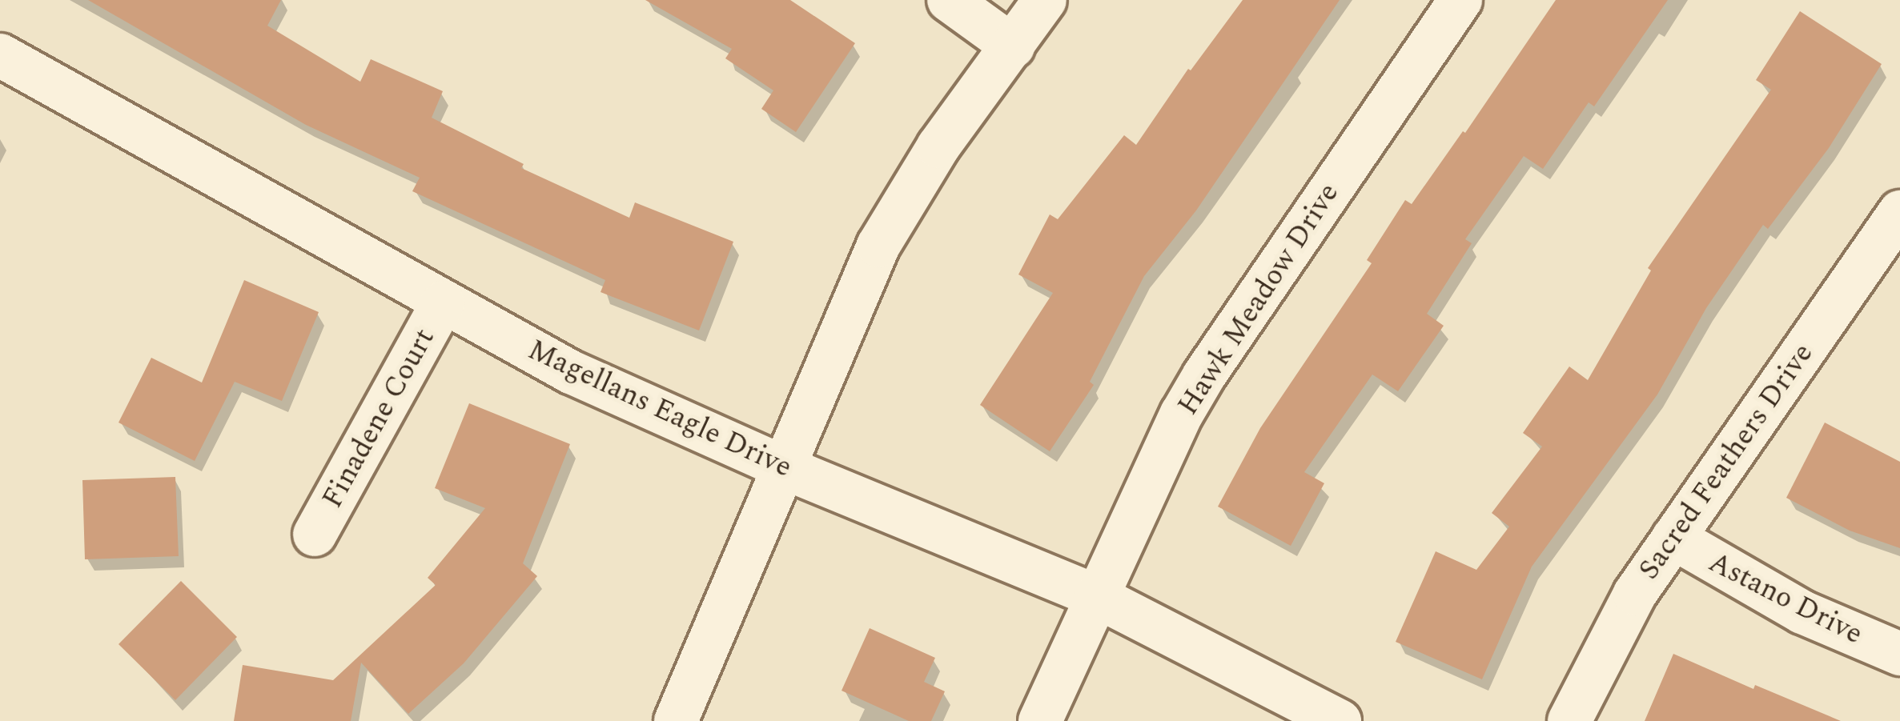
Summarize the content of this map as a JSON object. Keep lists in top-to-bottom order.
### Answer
{
  "streets": {
    "street": [
      "Hawk Meadow Drive",
      "Magellans Eagle Drive",
      "Finadene Court",
      "Sacred Feathers Drive",
      "Astano Drive"
    ]
  },
  "crossings": [
    ["Hawk Meadow Drive", "Magellans Eagle Drive"],
    ["Magellans Eagle Drive", "Finadene Court"],
    ["Sacred Feathers Drive", "Astano Drive"]
  ]
}
